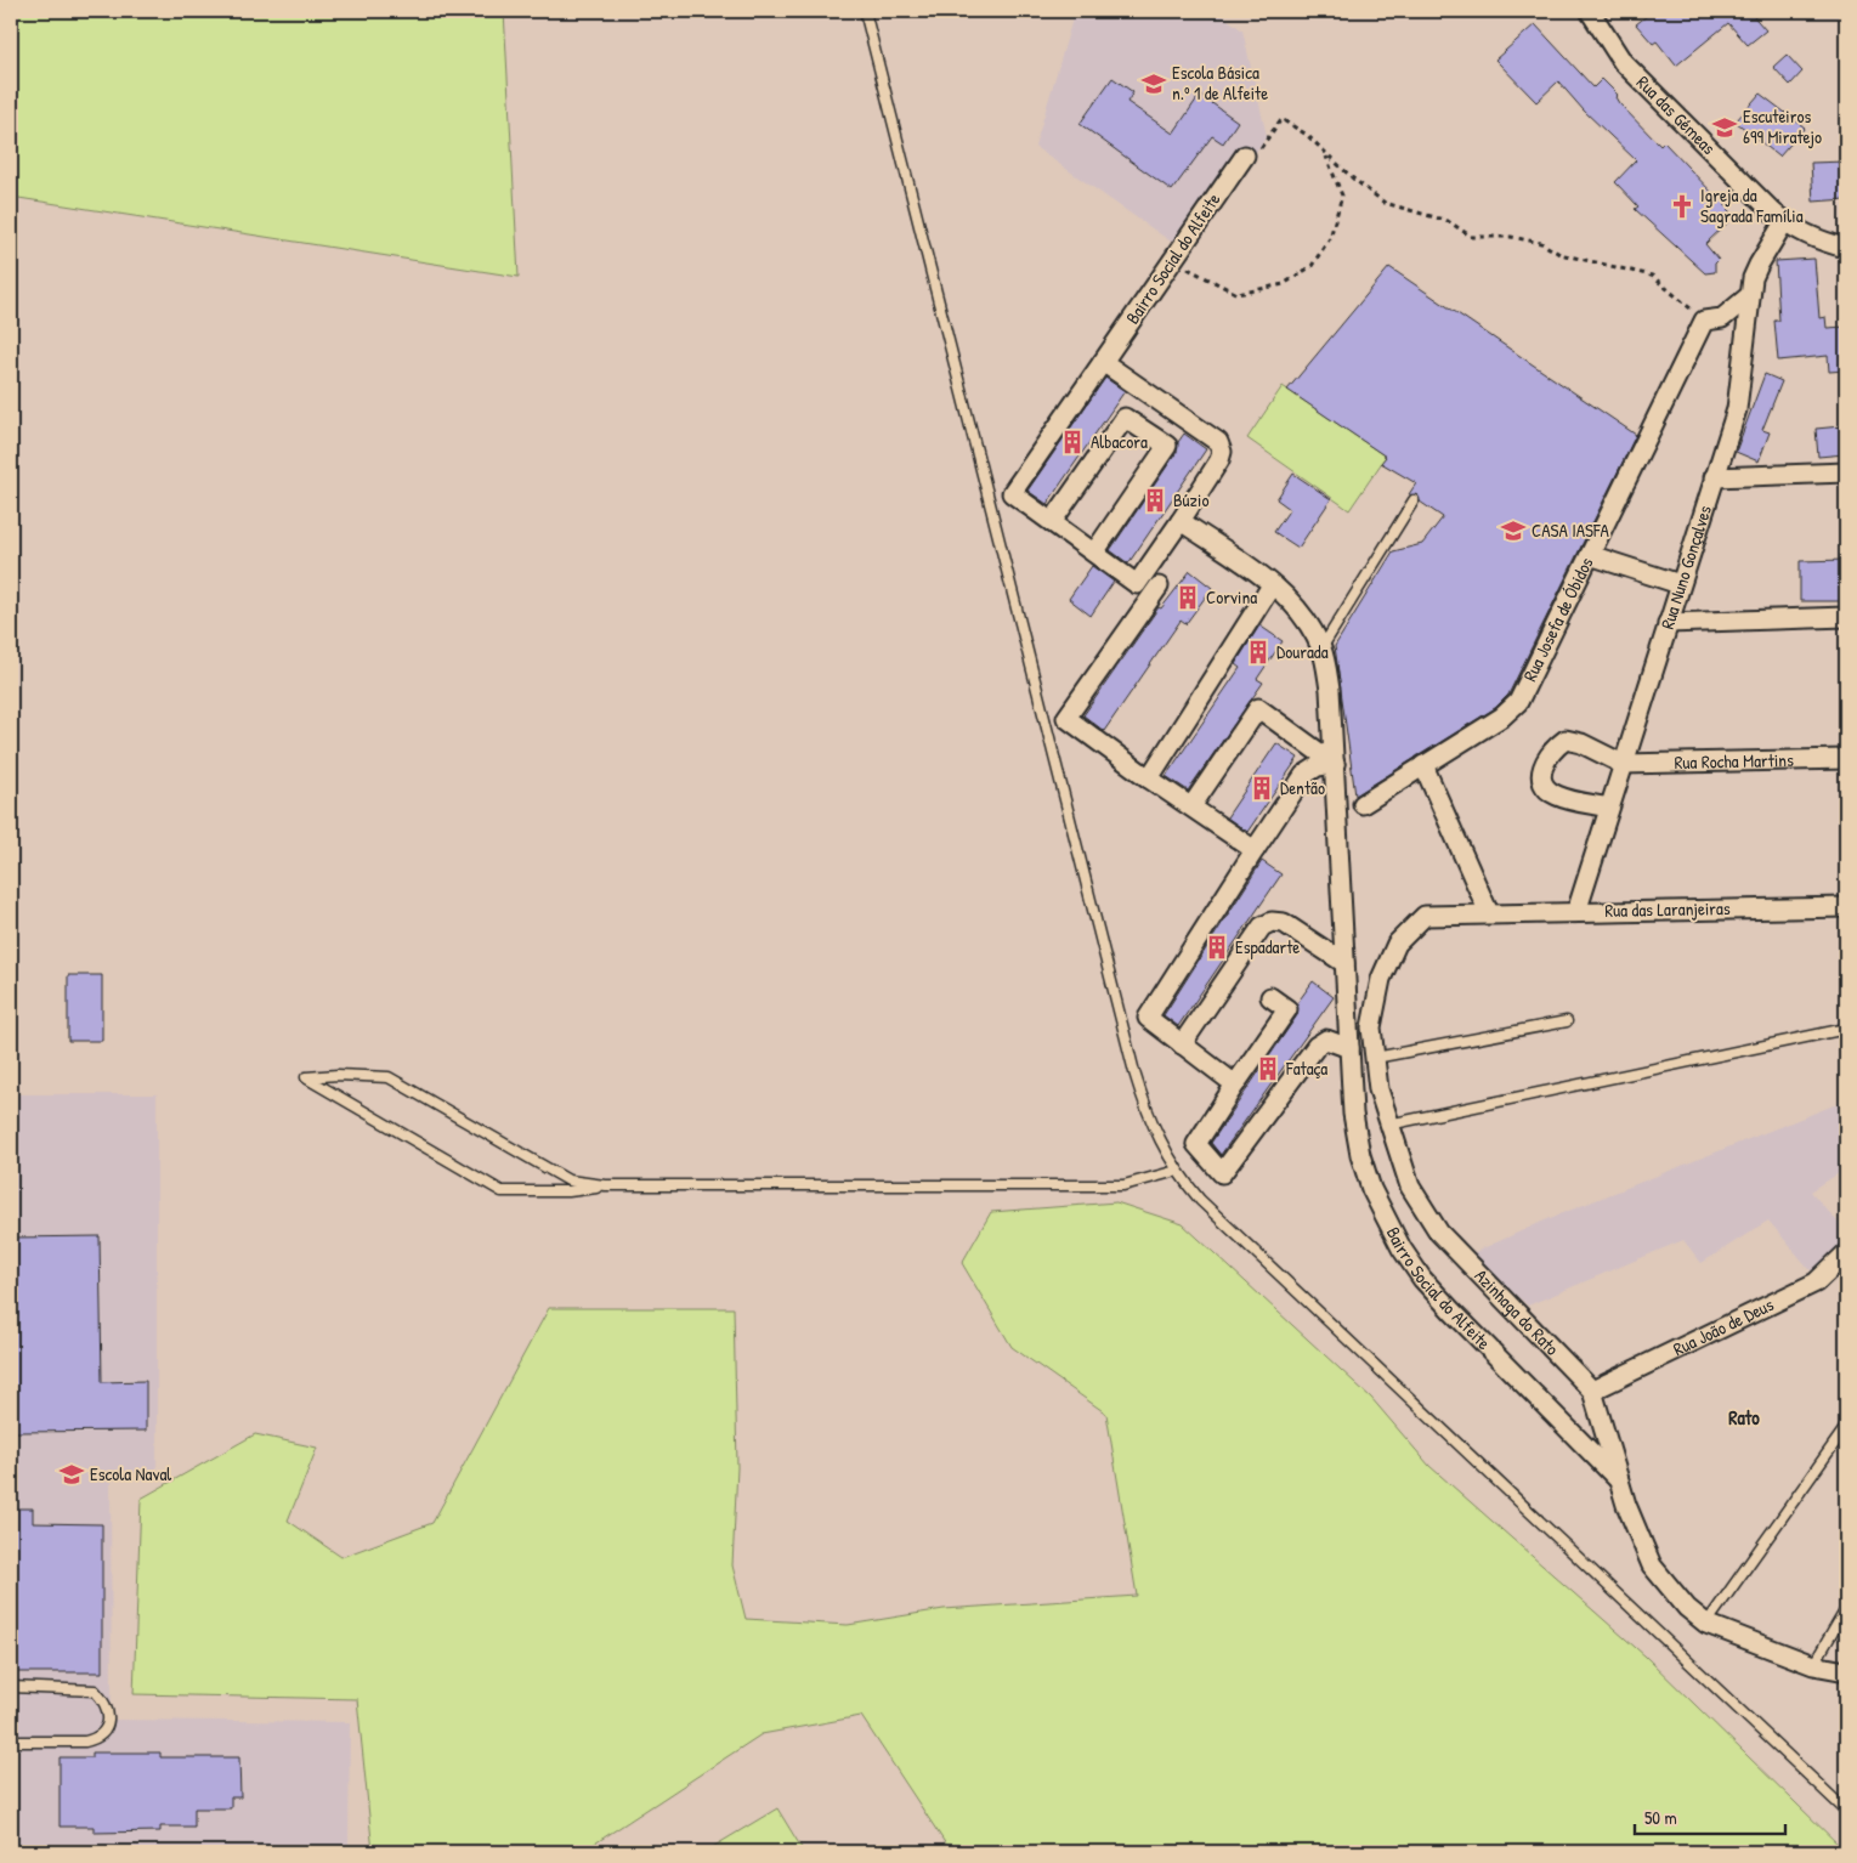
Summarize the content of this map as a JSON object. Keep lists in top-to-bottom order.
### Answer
{
  "streets": {
    "street": [
      "Rua das Gémeas",
      "Bairro Social do Alfeite",
      "Rua Nuno Gonçalves",
      "Rua Josefa de Óbidos",
      "Rua Rocha Martins",
      "Rua das Laranjeiras",
      "Azinhaga do Rato",
      "Rua João de Deus"
    ]
  },
  "crossings": [
    ["Rua das Gémeas", "Rua Nuno Gonçalves"],
    ["Bairro Social do Alfeite", "Azinhaga do Rato"],
    ["Rua Nuno Gonçalves", "Rua Rocha Martins"],
    ["Rua Nuno Gonçalves", "Rua das Laranjeiras"],
    ["Rua das Laranjeiras", "Azinhaga do Rato"],
    ["Azinhaga do Rato", "Rua João de Deus"]
  ],
  "districts": ["Rato"],
  "places": {
    "school or university": [
      "Escola Básica n.º 1 de Alfeite",
      "Escuteiros 699 Miratejo",
      "CASA IASFA",
      "Escola Naval"
    ],
    "church": ["Igreja da Sagrada Família"],
    "building": [
      "Albacora",
      "Búzio",
      "Corvina",
      "Dourada",
      "Dentão",
      "Espadarte",
      "Fataça"
    ]
  },
  "scale_bar": "50 m"
}
